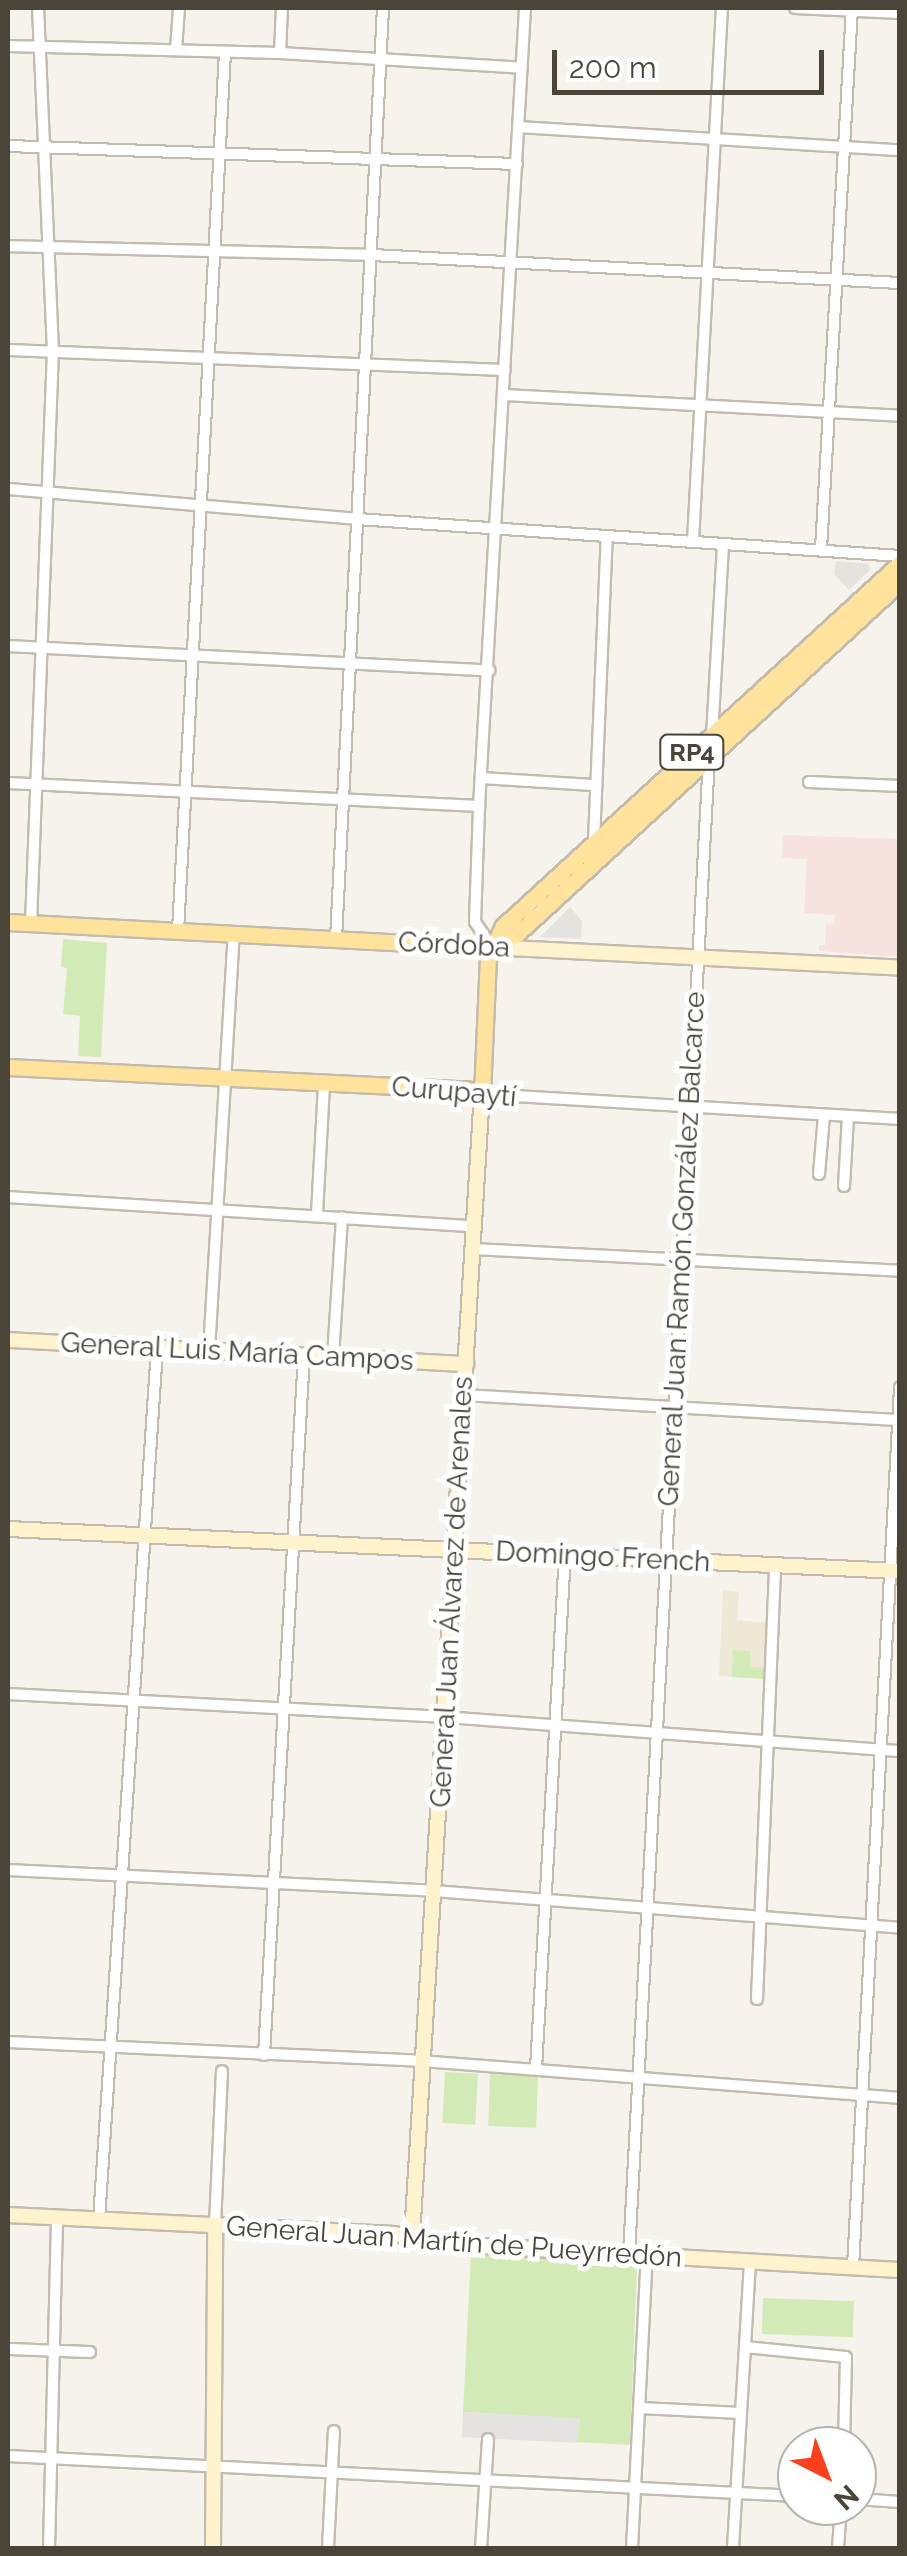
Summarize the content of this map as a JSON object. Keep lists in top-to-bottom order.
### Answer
{
  "streets": {
    "main road": [
      "RP4",
      "Córdoba",
      "Curupaytí",
      "General Juan Álvarez de Arenales"
    ],
    "street": [
      "General Juan Ramón González Balcarce",
      "General Luis María Campos",
      "Domingo French",
      "General Juan Martín de Pueyrredón"
    ]
  },
  "crossings": [
    ["RP4", "Córdoba"],
    ["RP4", "General Juan Ramón González Balcarce"],
    ["RP4", "General Juan Álvarez de Arenales"],
    ["Córdoba", "General Juan Ramón González Balcarce"],
    ["Córdoba", "General Juan Álvarez de Arenales"],
    ["Curupaytí", "General Juan Ramón González Balcarce"],
    ["Curupaytí", "General Juan Álvarez de Arenales"],
    ["General Juan Ramón González Balcarce", "Domingo French"],
    ["General Juan Ramón González Balcarce", "General Juan Martín de Pueyrredón"],
    ["General Luis María Campos", "General Juan Álvarez de Arenales"],
    ["Domingo French", "General Juan Álvarez de Arenales"],
    ["General Juan Álvarez de Arenales", "General Juan Martín de Pueyrredón"]
  ],
  "scale_bar": "200 m",
  "north": "bottom right"
}
